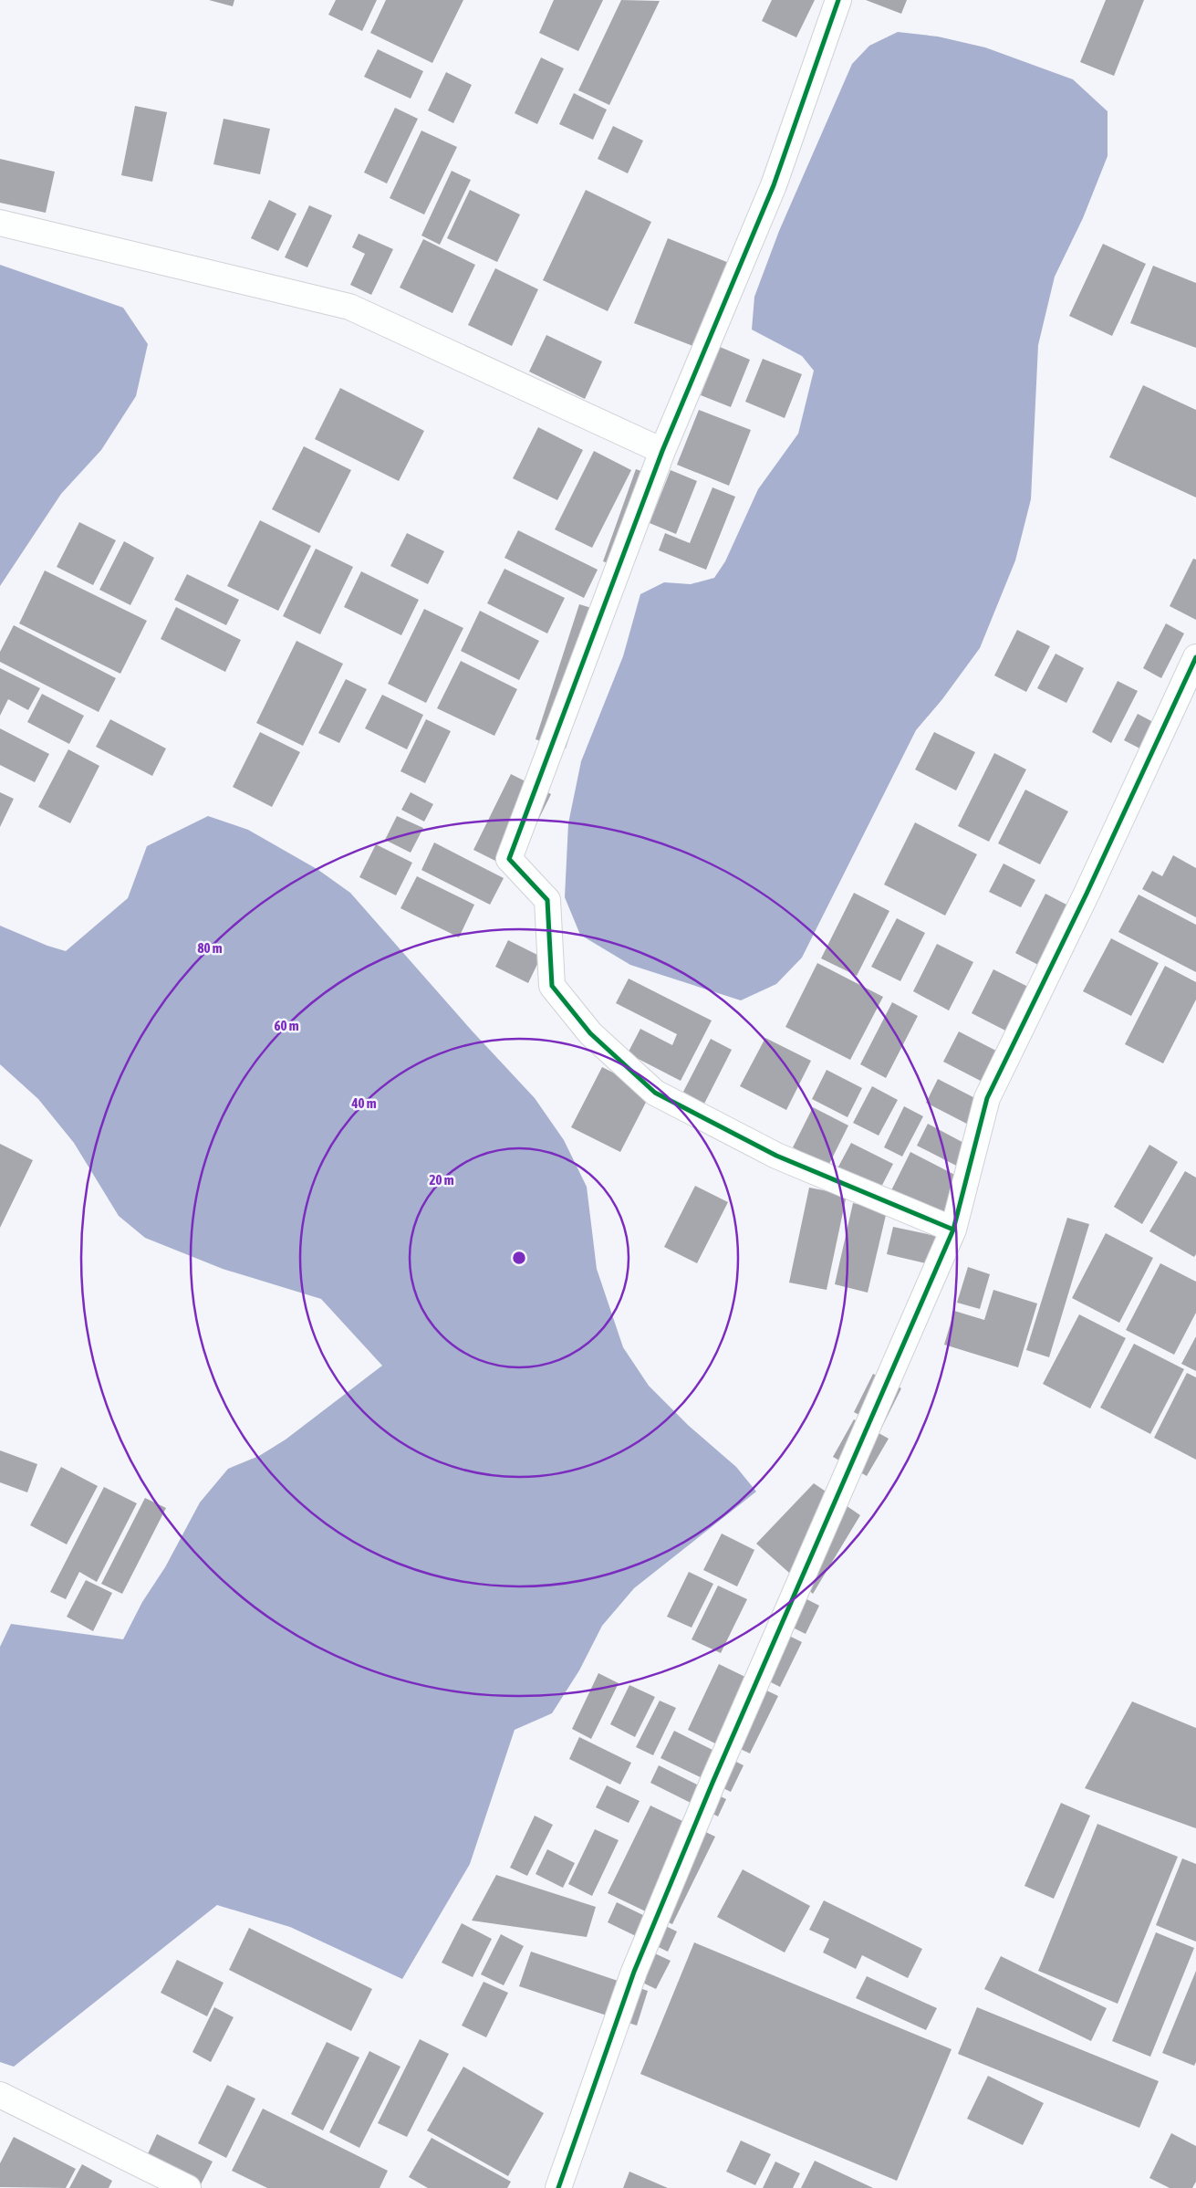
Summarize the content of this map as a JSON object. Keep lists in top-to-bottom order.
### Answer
{
  "rings": [
    "80 m",
    "60 m",
    "40 m",
    "20 m"
  ]
}
